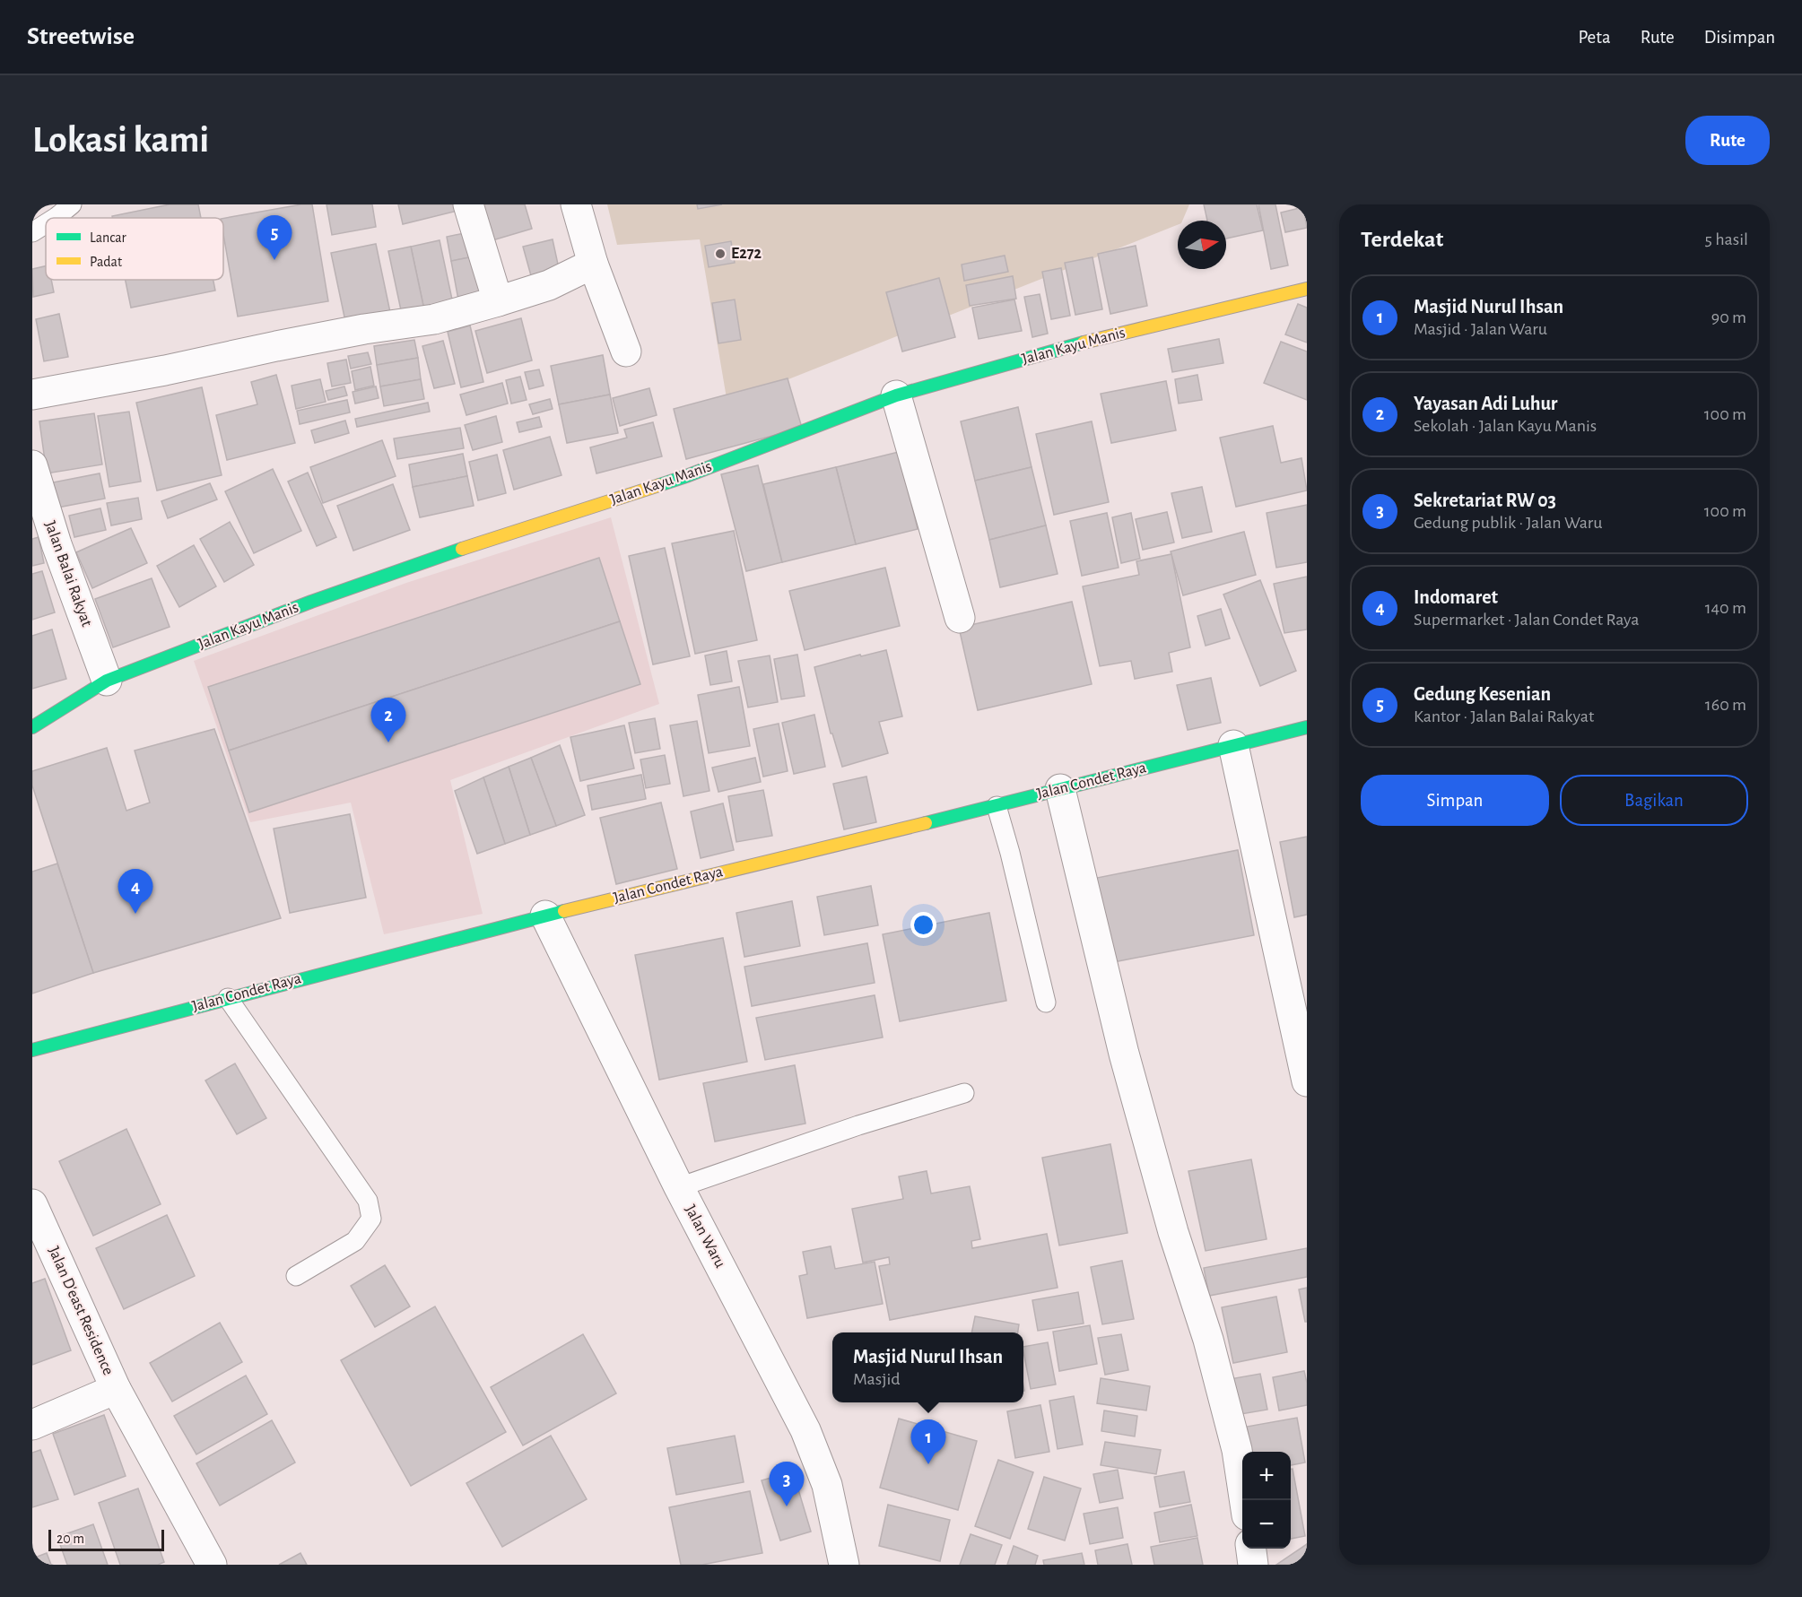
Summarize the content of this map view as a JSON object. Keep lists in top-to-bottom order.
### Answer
{
  "streets": {
    "street": [
      "Jalan Kayu Manis",
      "Jalan Balai Rakyat",
      "Jalan Condet Raya",
      "Jalan Waru",
      "Jalan D'east Residence"
    ]
  },
  "crossings": [
    ["Jalan Kayu Manis", "Jalan Balai Rakyat"],
    ["Jalan Condet Raya", "Jalan Waru"]
  ],
  "places": ["E272"],
  "legend": ["Lancar", "Padat"],
  "scale_bar": "20 m",
  "north": "right",
  "page": {
    "header": "Streetwise",
    "nav": ["Peta", "Rute", "Disimpan"],
    "buttons": [
      "Rute",
      ["Simpan", "Bagikan"]
    ],
    "title": "Lokasi kami",
    "heading": ["Terdekat", "5 hasil"],
    "pins": [
      "5",
      "2",
      "4",
      "1",
      "3"
    ],
    "list": [
      {
        "mark": "1",
        "name": "Masjid Nurul Ihsan",
        "note": "Masjid · Jalan Waru",
        "value": "90 m"
      },
      {
        "mark": "2",
        "name": "Yayasan Adi Luhur",
        "note": "Sekolah · Jalan Kayu Manis",
        "value": "100 m"
      },
      {
        "mark": "3",
        "name": "Sekretariat RW 03",
        "note": "Gedung publik · Jalan Waru",
        "value": "100 m"
      },
      {
        "mark": "4",
        "name": "Indomaret",
        "note": "Supermarket · Jalan Condet Raya",
        "value": "140 m"
      },
      {
        "mark": "5",
        "name": "Gedung Kesenian",
        "note": "Kantor · Jalan Balai Rakyat",
        "value": "160 m"
      }
    ],
    "popup": ["Masjid Nurul Ihsan", "Masjid"],
    "map_buttons": ["+", "−"],
    "scale": "20 m"
  }
}
